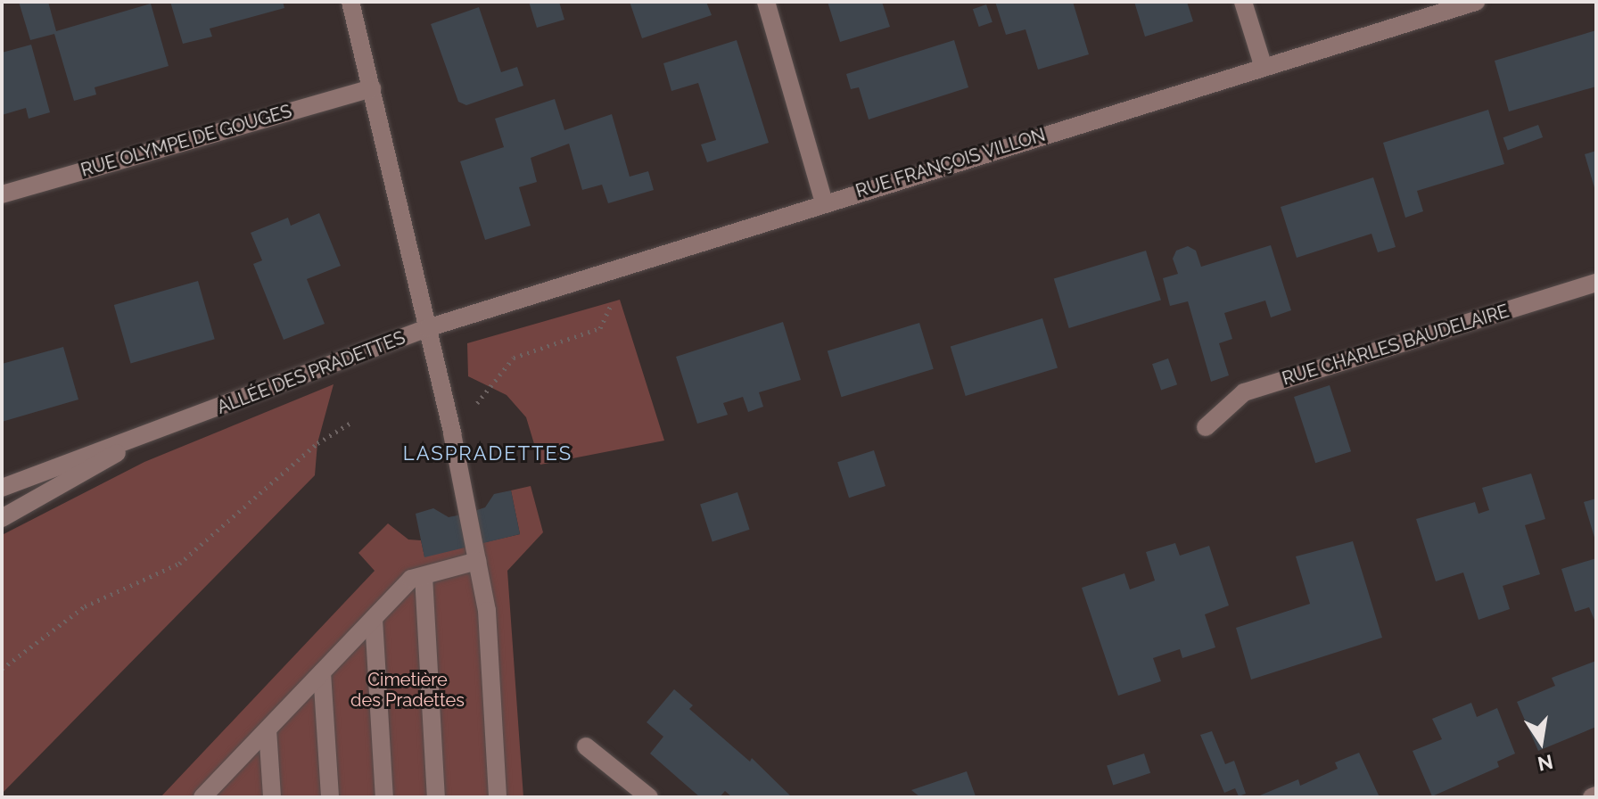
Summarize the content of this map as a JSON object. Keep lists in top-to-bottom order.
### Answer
{
  "streets": {
    "street": [
      "RUE OLYMPE DE GOUGES",
      "RUE FRANÇOIS VILLON",
      "RUE CHARLES BAUDELAIRE",
      "ALLÉE DES PRADETTES"
    ]
  },
  "crossings": [
    ["RUE OLYMPE DE GOUGES", "ALLÉE DES PRADETTES"],
    ["RUE FRANÇOIS VILLON", "ALLÉE DES PRADETTES"]
  ],
  "districts": ["LASPRADETTES"],
  "parks": ["Cimetière des Pradettes"],
  "north": "bottom"
}
